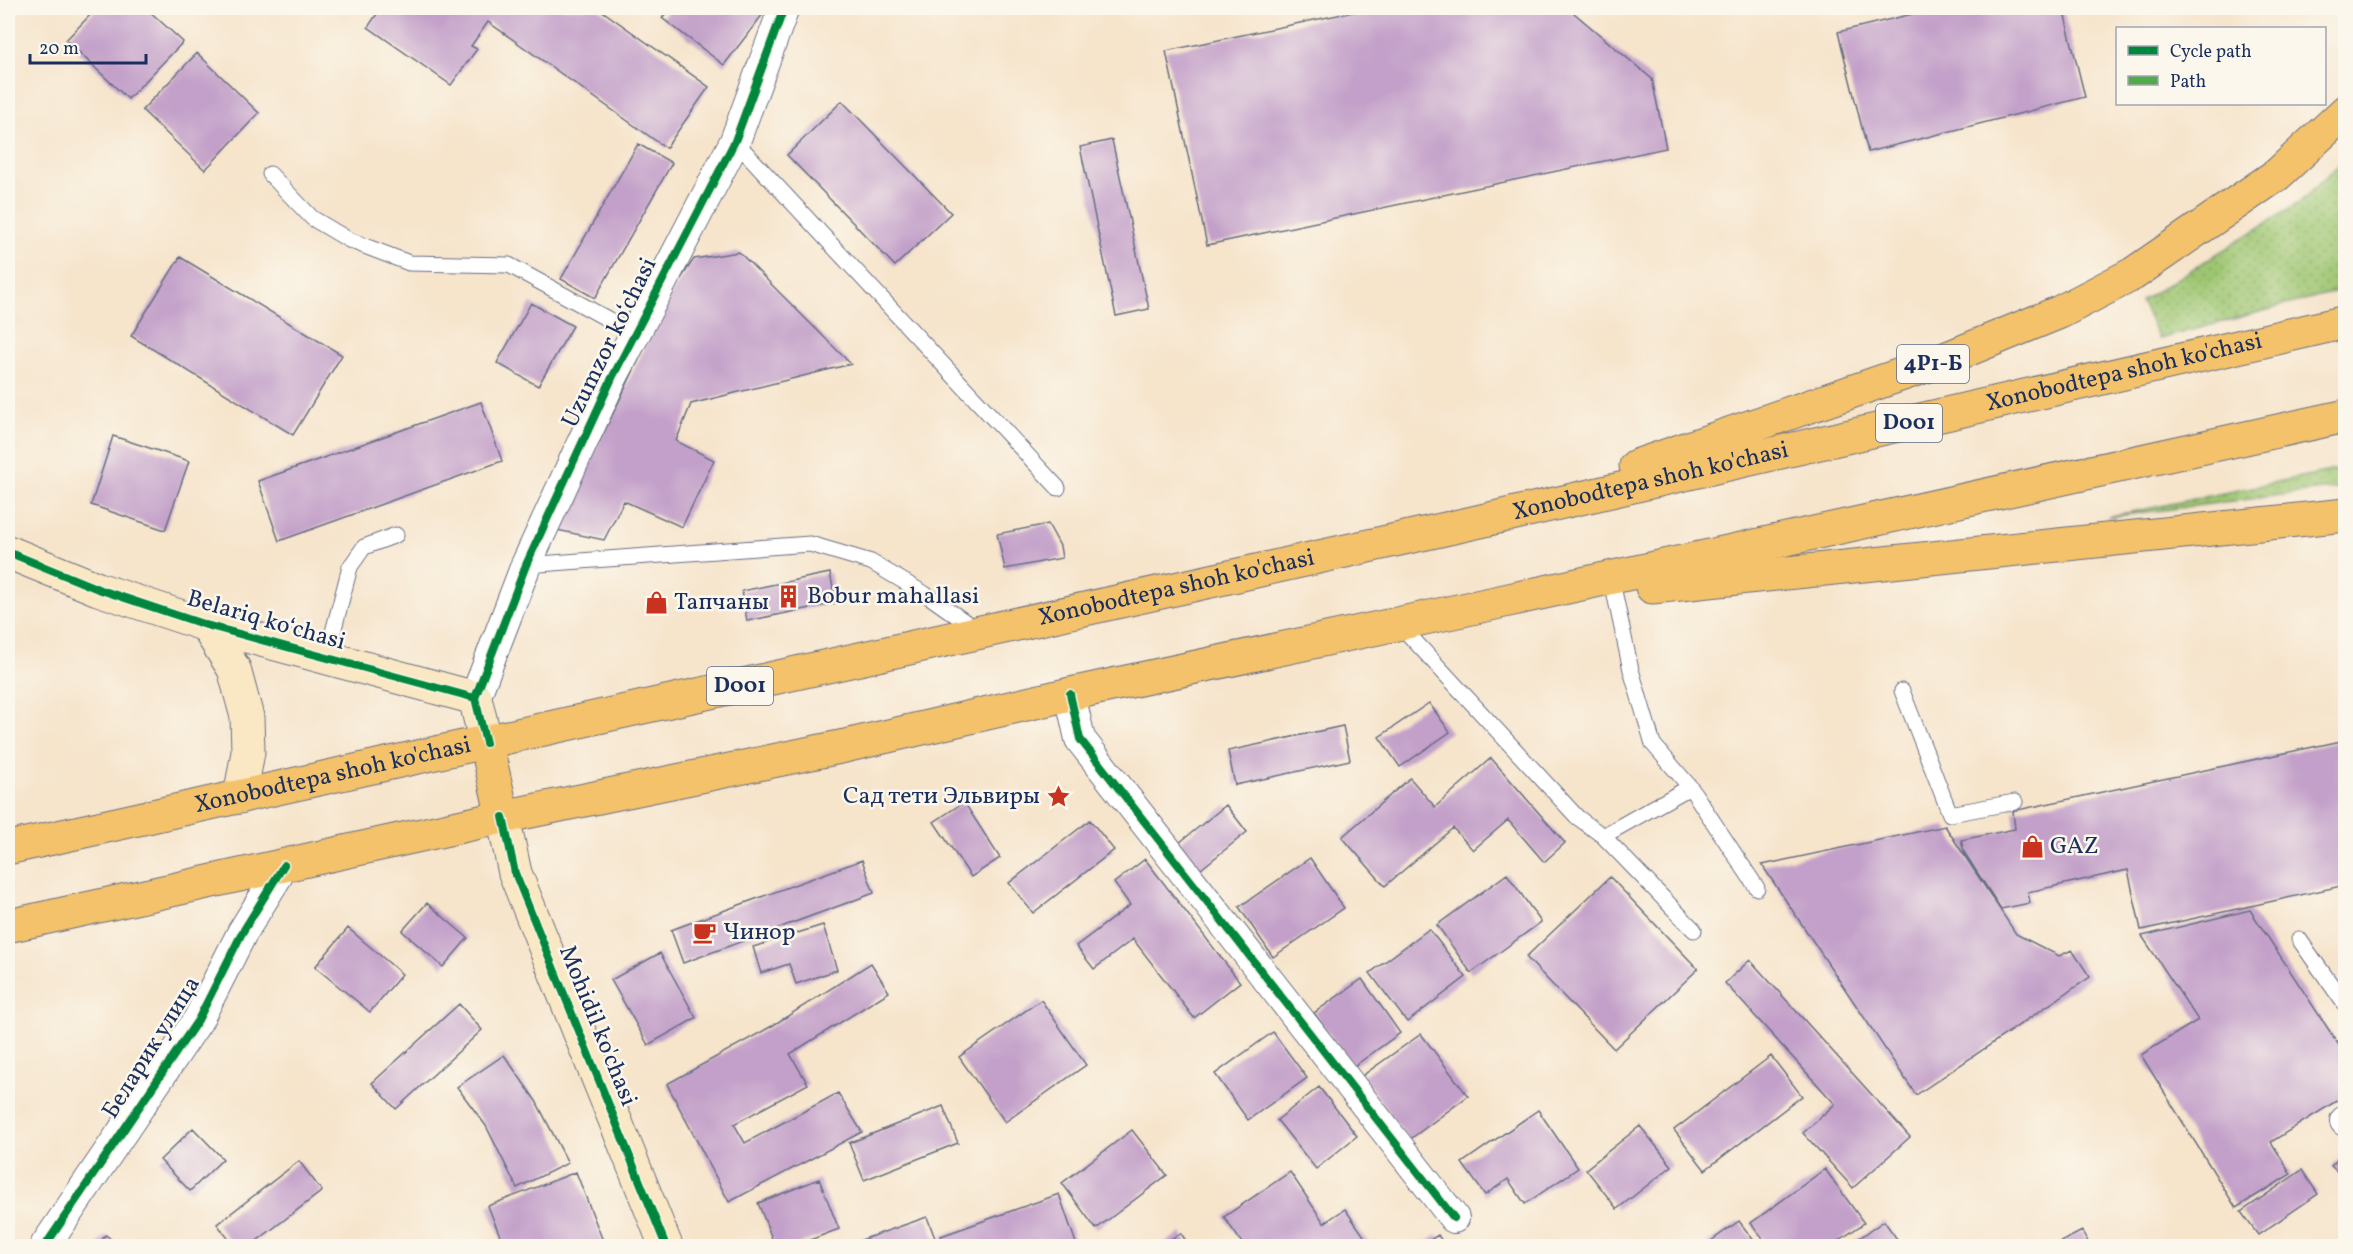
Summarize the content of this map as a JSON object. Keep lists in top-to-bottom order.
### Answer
{
  "streets": {
    "highway": [
      "4Р1-Б",
      "Xonobodtepa shoh ko'chasi",
      "D001",
      "Mohidil ko'chasi"
    ],
    "street": ["Uzumzor koʻchasi", "Belariq koʻchasi", "Беларик улица"]
  },
  "crossings": [
    ["Uzumzor koʻchasi", "Belariq koʻchasi"],
    ["4Р1-Б", "Xonobodtepa shoh ko'chasi"],
    ["Xonobodtepa shoh ko'chasi", "Mohidil ko'chasi"]
  ],
  "places": {
    "building": ["Bobur mahallasi"],
    "shop": ["Тапчаны", "GAZ"],
    "place": ["Сад тети Эльвиры"],
    "cafe": ["Чинор"]
  },
  "legend": ["Cycle path", "Path"],
  "scale_bar": "20 m"
}
